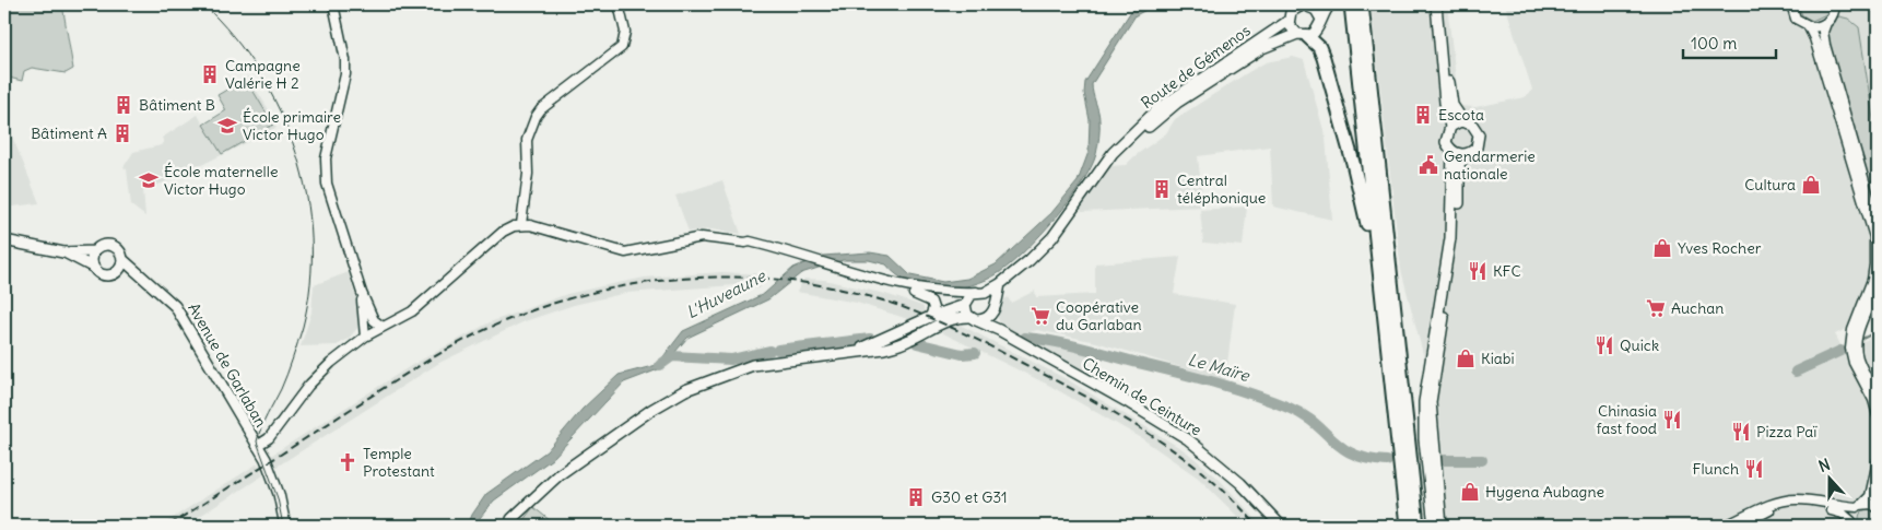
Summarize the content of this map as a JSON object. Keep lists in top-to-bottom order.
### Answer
{
  "streets": {
    "main road": ["Route de Gémenos", "Avenue de Garlaban", "Chemin de Ceinture"]
  },
  "crossings": [
    ["Route de Gémenos", "Chemin de Ceinture"]
  ],
  "water": ["L'Huveaune", "Le Maïre"],
  "places": {
    "building": [
      "Campagne Valérie H 2",
      "Bâtiment B",
      "Escota",
      "Bâtiment A",
      "Central téléphonique",
      "G30 et G31"
    ],
    "school or university": ["École primaire Victor Hugo", "École maternelle Victor Hugo"],
    "public building": ["Gendarmerie nationale"],
    "shop": [
      "Cultura",
      "Yves Rocher",
      "Kiabi",
      "Hygena Aubagne"
    ],
    "restaurant": [
      "KFC",
      "Quick",
      "Chinasia fast food",
      "Pizza Paï",
      "Flunch"
    ],
    "supermarket": ["Auchan", "Coopérative du Garlaban"],
    "church": ["Temple Protestant"]
  },
  "scale_bar": "100 m",
  "north": "top"
}
